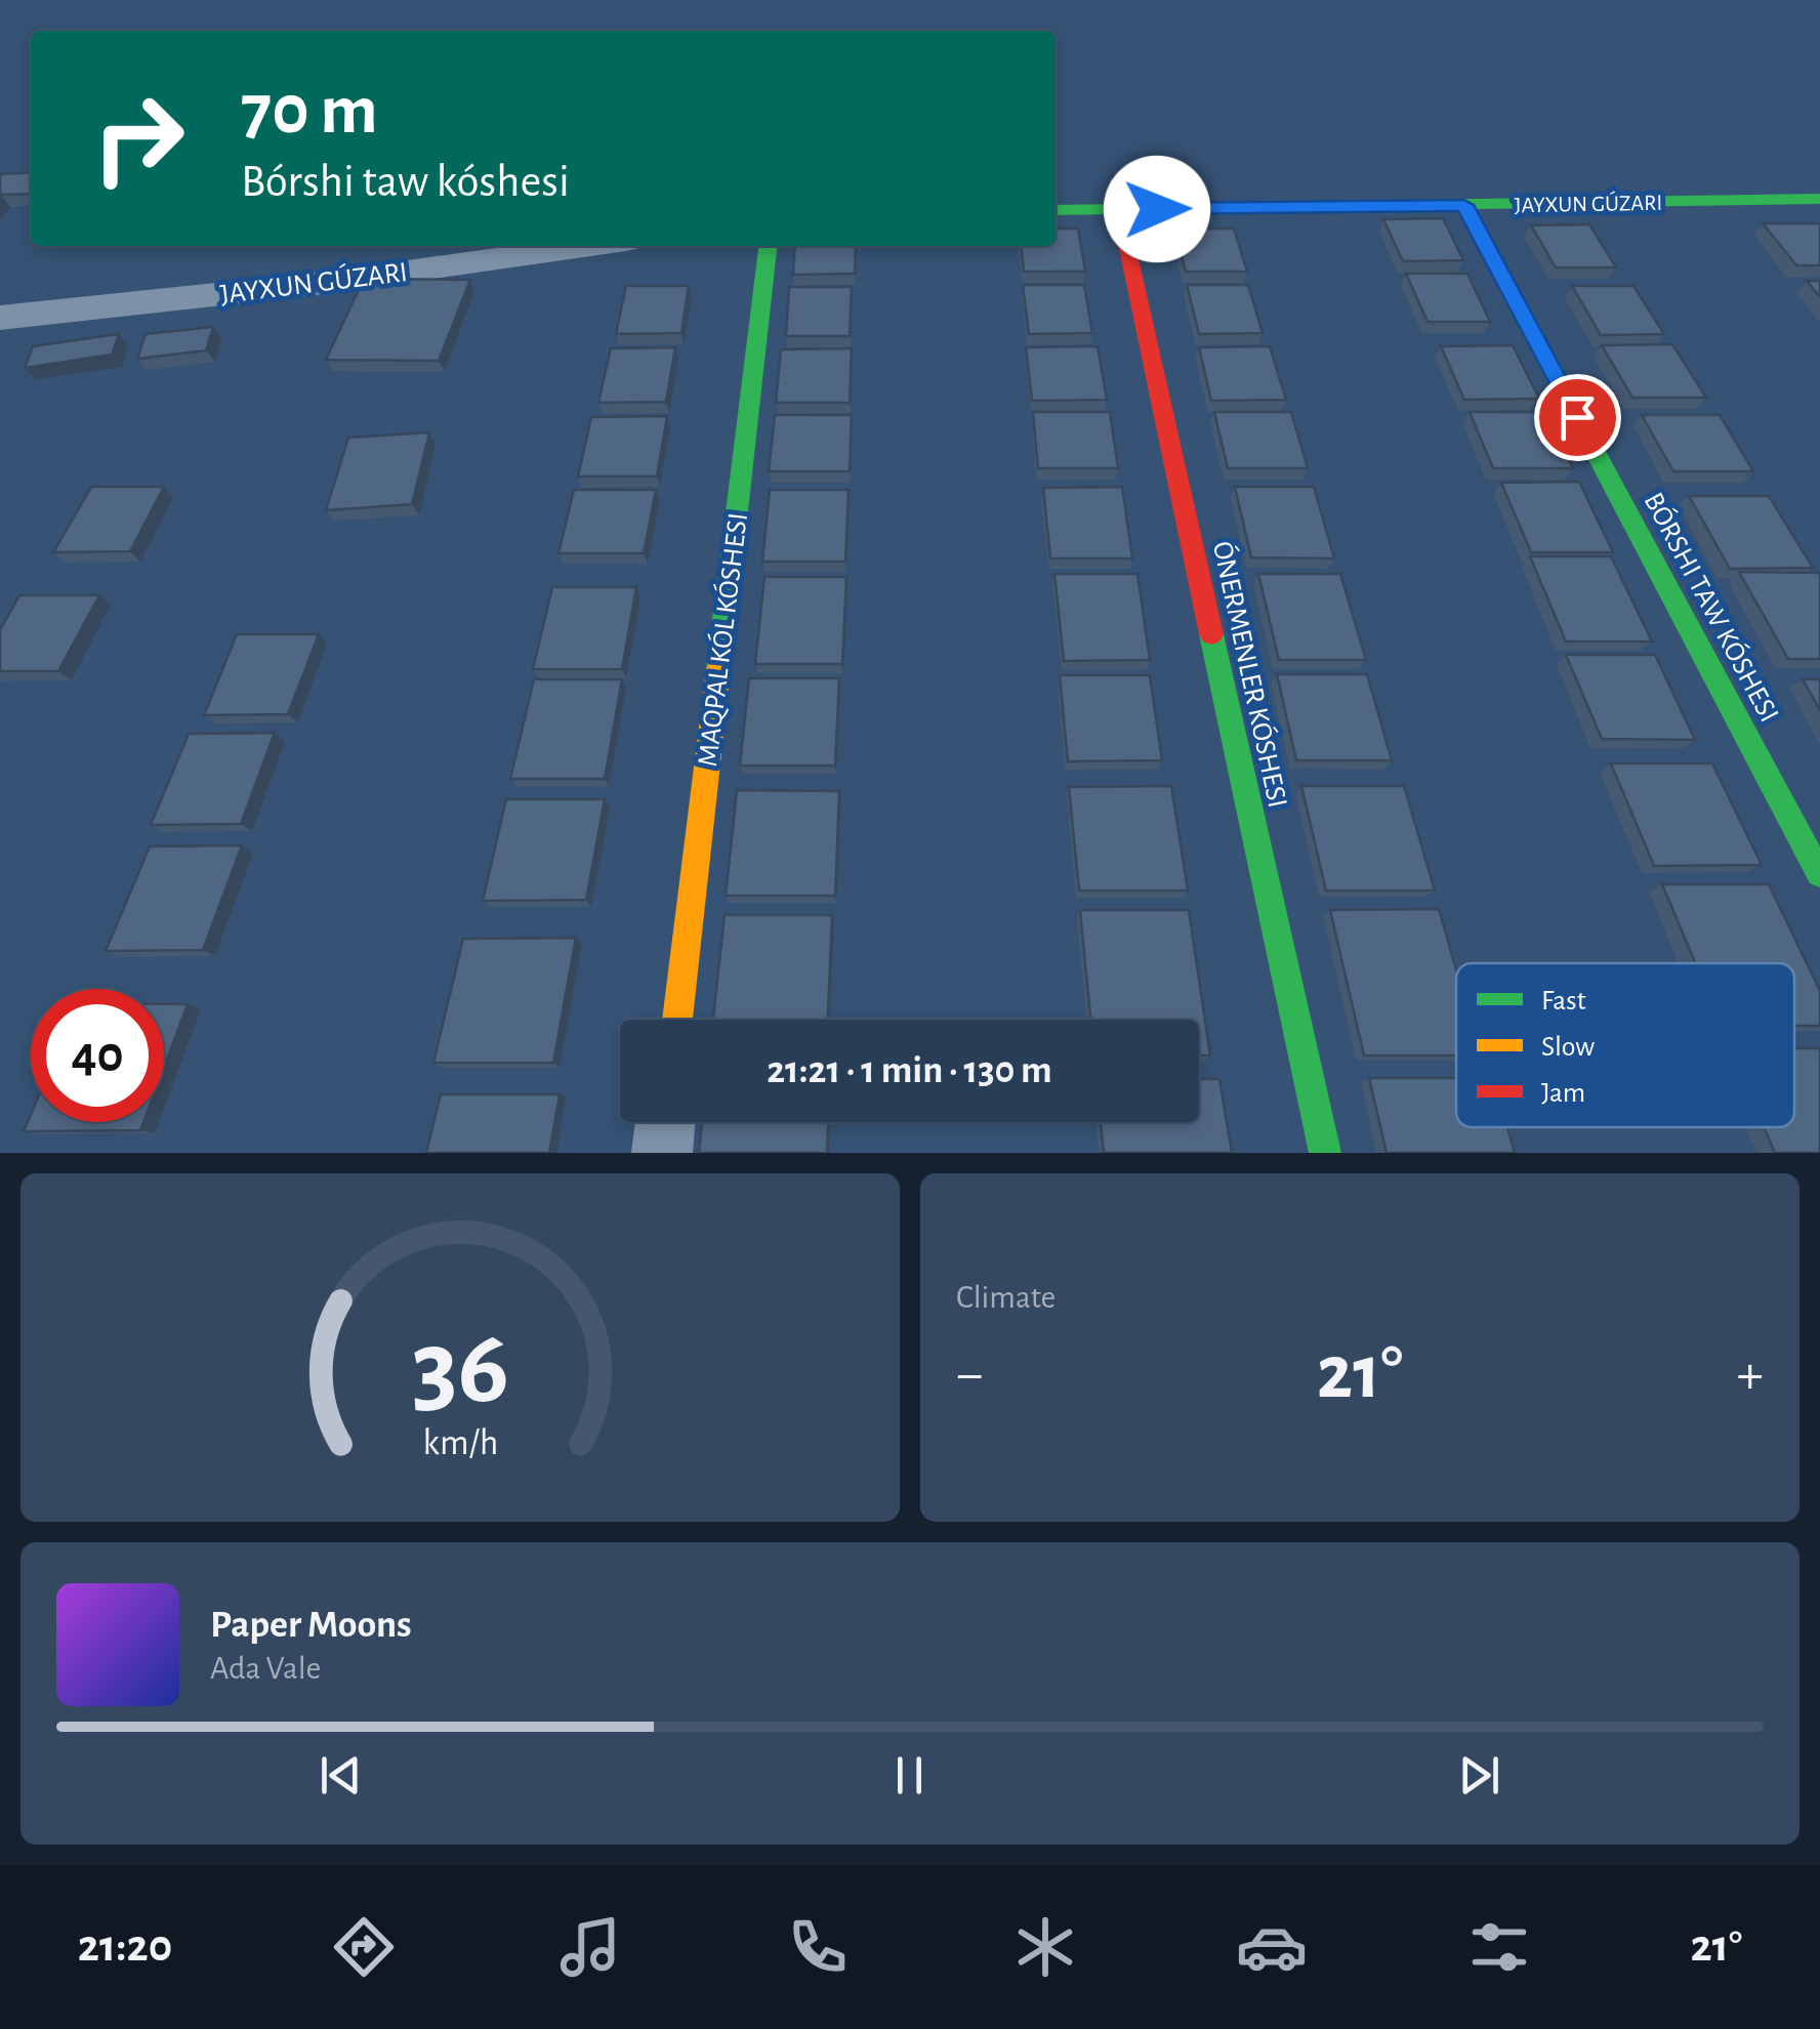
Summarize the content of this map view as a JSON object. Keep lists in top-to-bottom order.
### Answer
{
  "streets": {
    "street": ["BÓRSHI TAW KÓSHESI", "MAQPAL KÓL KÓSHESI", "ÓNERMENLER KÓSHESI"]
  },
  "legend": ["Fast", "Slow", "Jam"],
  "page": {
    "turn": ["70 m", "Bórshi taw kóshesi"],
    "limit": "40",
    "trip": "21:21 · 1 min · 130 m",
    "tile": "Climate",
    "heat": ["−", "21°", "+"],
    "song": ["Paper Moons", "Ada Vale"],
    "tabs": ["21:20", "21°"],
    "gauge": ["36", "km/h"]
  }
}
